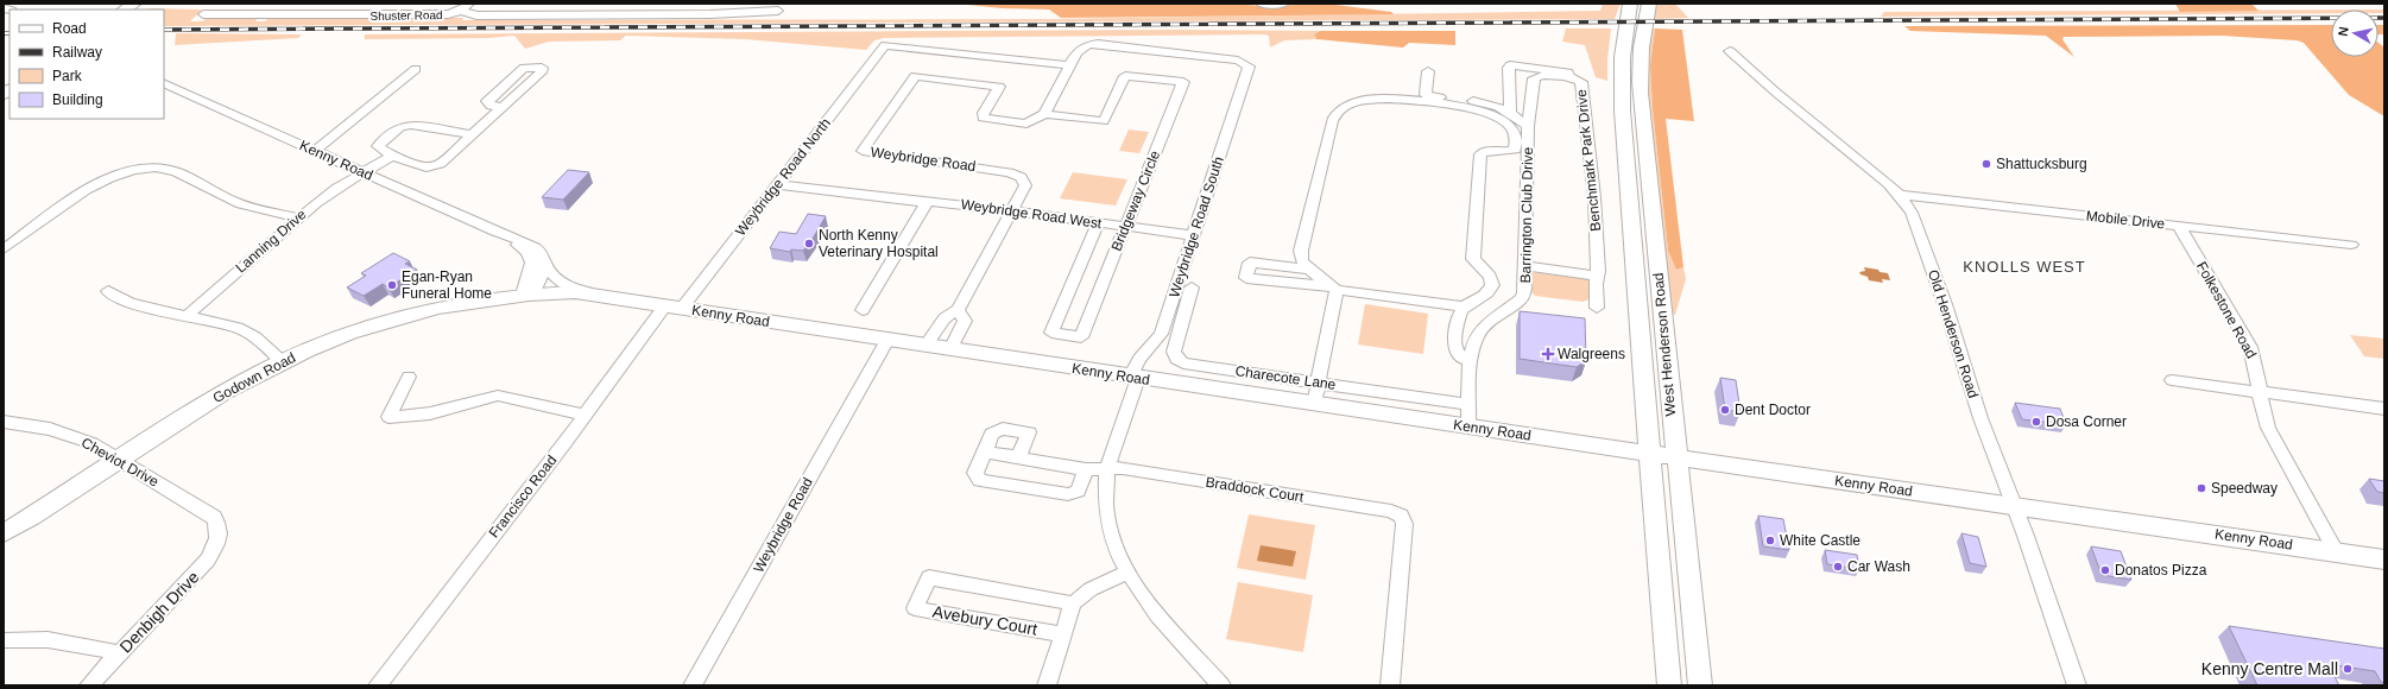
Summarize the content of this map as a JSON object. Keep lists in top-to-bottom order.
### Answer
{
  "streets": {
    "main road": ["Kenny Road", "West Henderson Road", "Godown Road"],
    "street": [
      "Shuster Road",
      "Weybridge Road",
      "Benchmark Park Drive",
      "Weybridge Road North",
      "Bridgeway Circle",
      "Weybridge Road West",
      "Barrington Club Drive",
      "Mobile Drive",
      "Weybridge Road South",
      "Lanning Drive",
      "Folkestone Road",
      "Old Henderson Road",
      "Charecote Lane",
      "Cheviot Drive",
      "Braddock Court",
      "Francisco Road",
      "Denbigh Drive",
      "Avebury Court"
    ]
  },
  "crossings": [
    ["Weybridge Road", "Kenny Road"],
    ["Weybridge Road", "Bridgeway Circle"],
    ["Weybridge Road", "Weybridge Road West"],
    ["Kenny Road", "Weybridge Road North"],
    ["Kenny Road", "Barrington Club Drive"],
    ["Kenny Road", "Weybridge Road South"],
    ["Kenny Road", "Lanning Drive"],
    ["Kenny Road", "Folkestone Road"],
    ["Kenny Road", "Old Henderson Road"],
    ["Kenny Road", "West Henderson Road"],
    ["Kenny Road", "Godown Road"],
    ["Kenny Road", "Francisco Road"],
    ["Benchmark Park Drive", "Barrington Club Drive"],
    ["Weybridge Road North", "Weybridge Road West"],
    ["Weybridge Road North", "Weybridge Road South"],
    ["Weybridge Road North", "Francisco Road"],
    ["Bridgeway Circle", "Weybridge Road West"],
    ["Weybridge Road West", "Weybridge Road South"],
    ["Barrington Club Drive", "Charecote Lane"],
    ["Mobile Drive", "Folkestone Road"],
    ["Mobile Drive", "Old Henderson Road"],
    ["Weybridge Road South", "Braddock Court"],
    ["Godown Road", "Cheviot Drive"],
    ["Cheviot Drive", "Denbigh Drive"]
  ],
  "districts": ["KNOLLS WEST"],
  "places": {
    "other": [
      "Shattucksburg",
      "North Kenny Veterinary Hospital",
      "Egan-Ryan Funeral Home",
      "Dent Doctor",
      "Dosa Corner",
      "Speedway",
      "White Castle",
      "Car Wash",
      "Donatos Pizza",
      "Kenny Centre Mall"
    ],
    "health": ["Walgreens"]
  },
  "legend": [
    "Road",
    "Railway",
    "Park",
    "Building"
  ],
  "north": "left"
}
